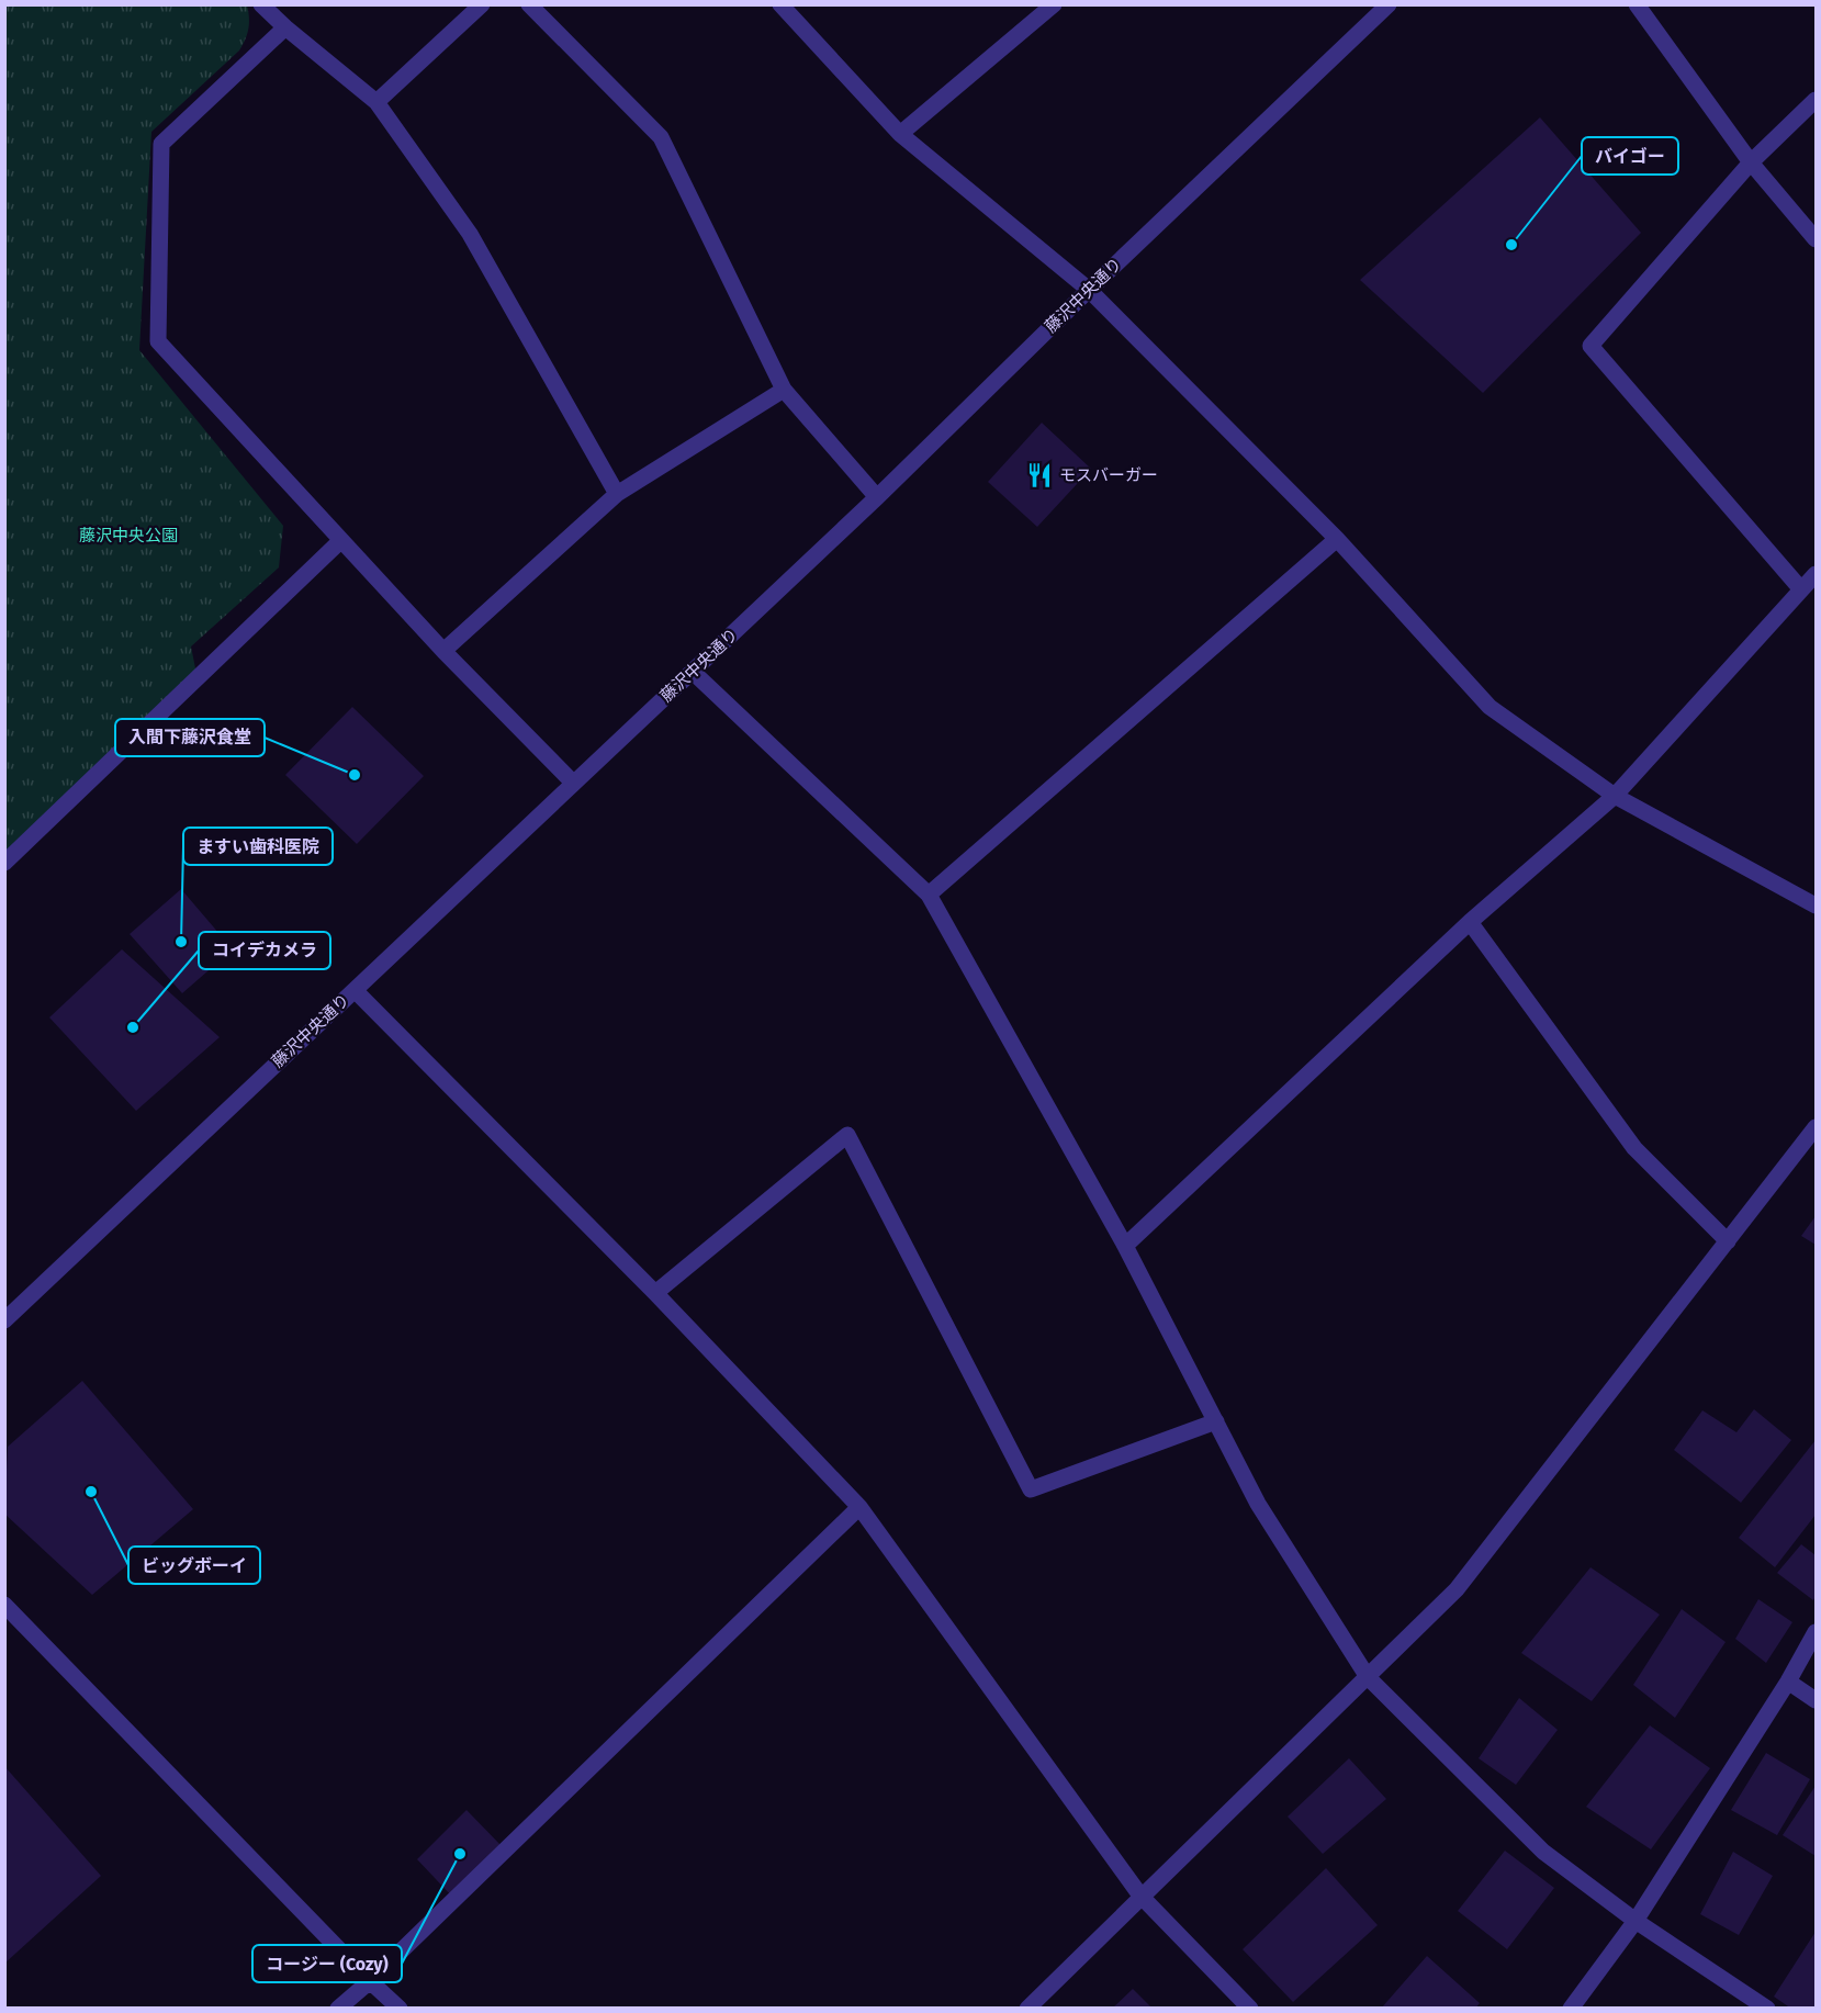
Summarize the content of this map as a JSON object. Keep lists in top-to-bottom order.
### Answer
{
  "streets": {
    "street": ["藤沢中央通り"]
  },
  "parks": ["藤沢中央公園"],
  "places": {
    "other": [
      "バイゴー",
      "入間下藤沢食堂",
      "ますい歯科医院",
      "コイデカメラ",
      "ビッグボーイ",
      "コージー (Cozy)"
    ],
    "restaurant": ["モスバーガー"]
  }
}
